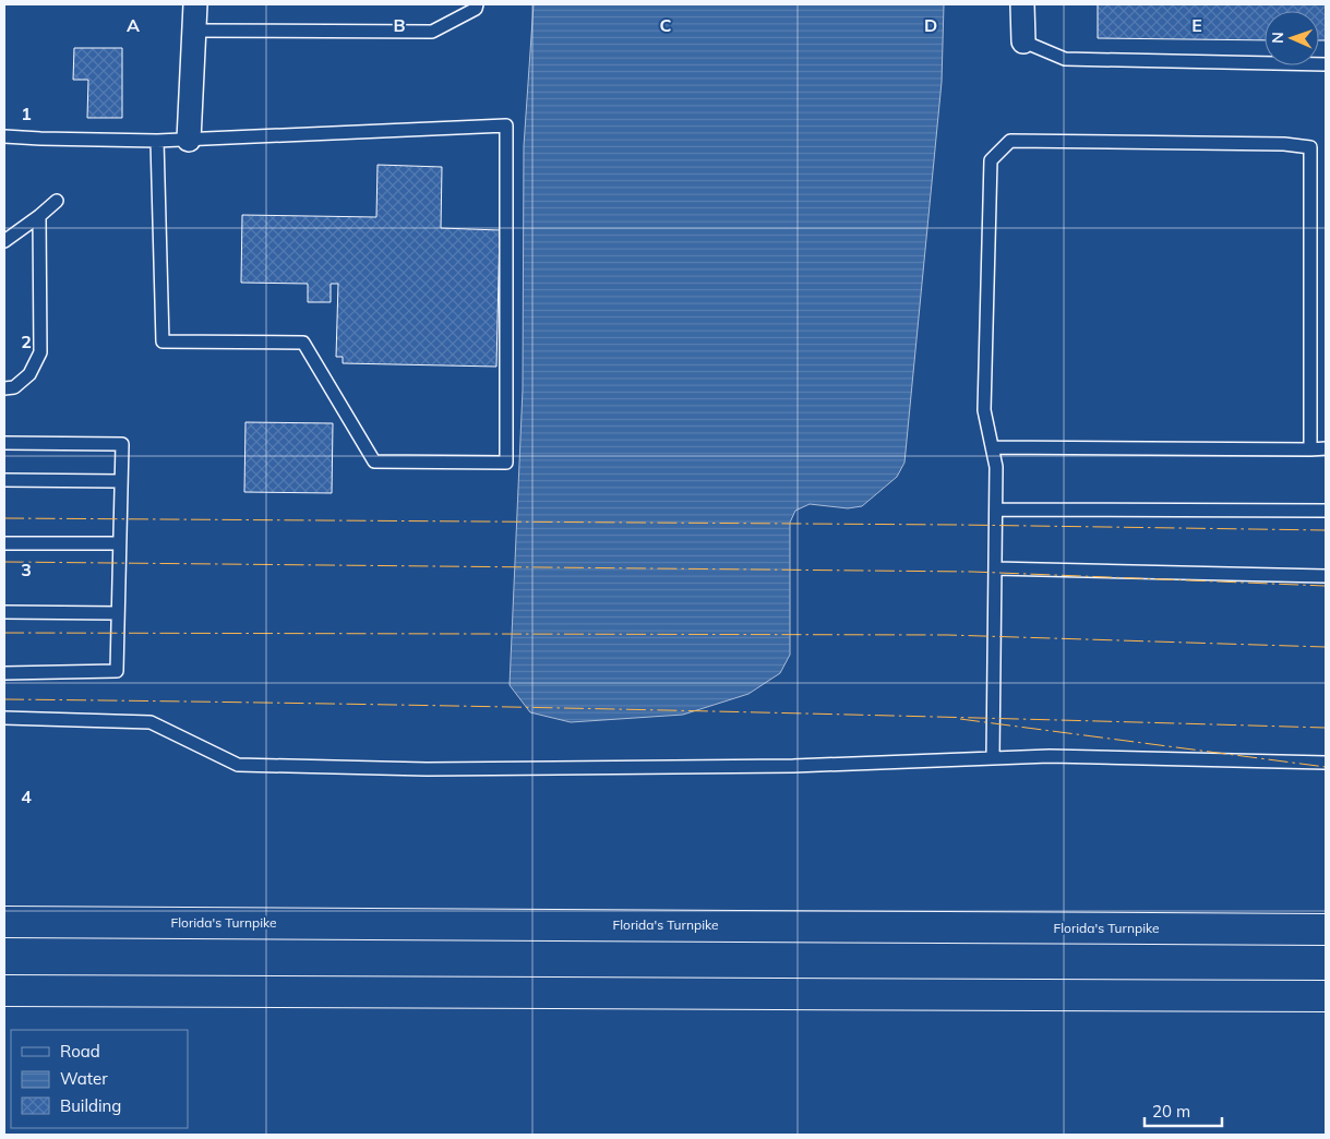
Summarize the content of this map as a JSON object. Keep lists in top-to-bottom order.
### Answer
{
  "streets": {
    "highway": ["Florida's Turnpike"]
  },
  "legend": ["Road", "Water", "Building"],
  "scale_bar": "20 m",
  "north": "left",
  "grid": {
    "columns": [
      "A",
      "B",
      "C",
      "D",
      "E"
    ],
    "rows": [
      "1",
      "2",
      "3",
      "4"
    ]
  }
}
